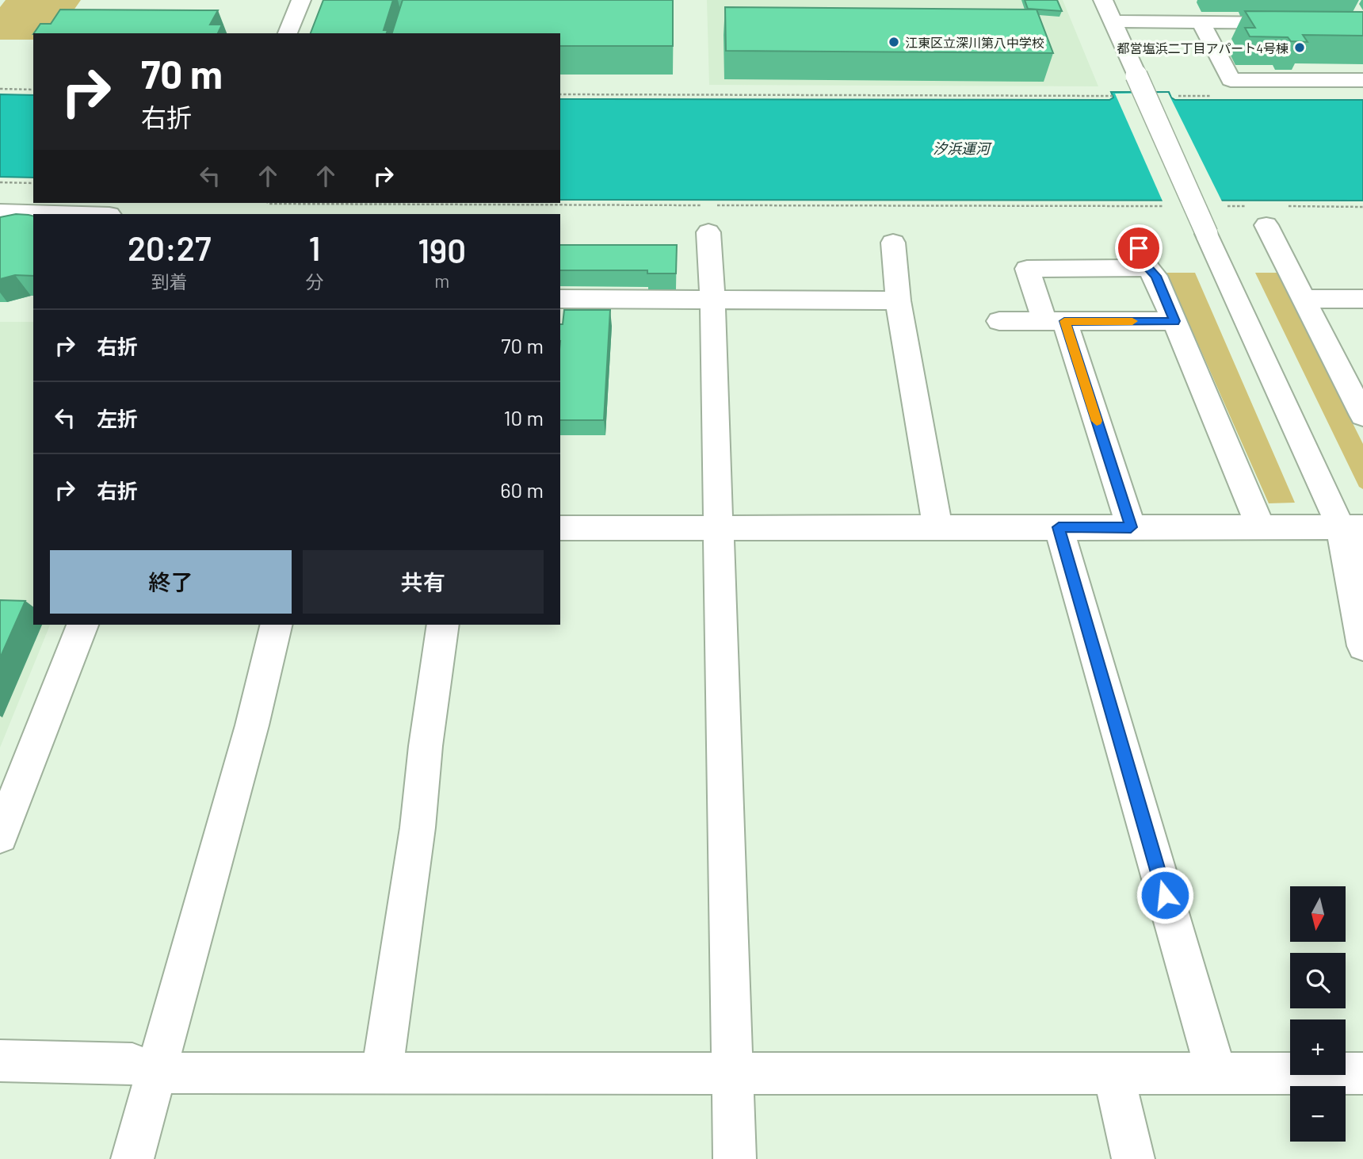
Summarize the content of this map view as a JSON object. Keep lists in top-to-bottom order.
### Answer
{
  "water": ["汐浜運河"],
  "places": ["江東区立深川第八中学校", "都営塩浜二丁目アパート4号棟"],
  "north": "bottom",
  "page": {
    "turn": ["70 m", "右折"],
    "eta": [
      "20:27",
      "到着",
      "1",
      "分",
      "190",
      "m"
    ],
    "list": [
      {
        "name": "右折",
        "value": "70 m"
      },
      {
        "name": "左折",
        "value": "10 m"
      },
      {
        "name": "右折",
        "value": "60 m"
      }
    ],
    "buttons": ["終了", "共有"],
    "map_buttons": ["+", "−"]
  }
}
